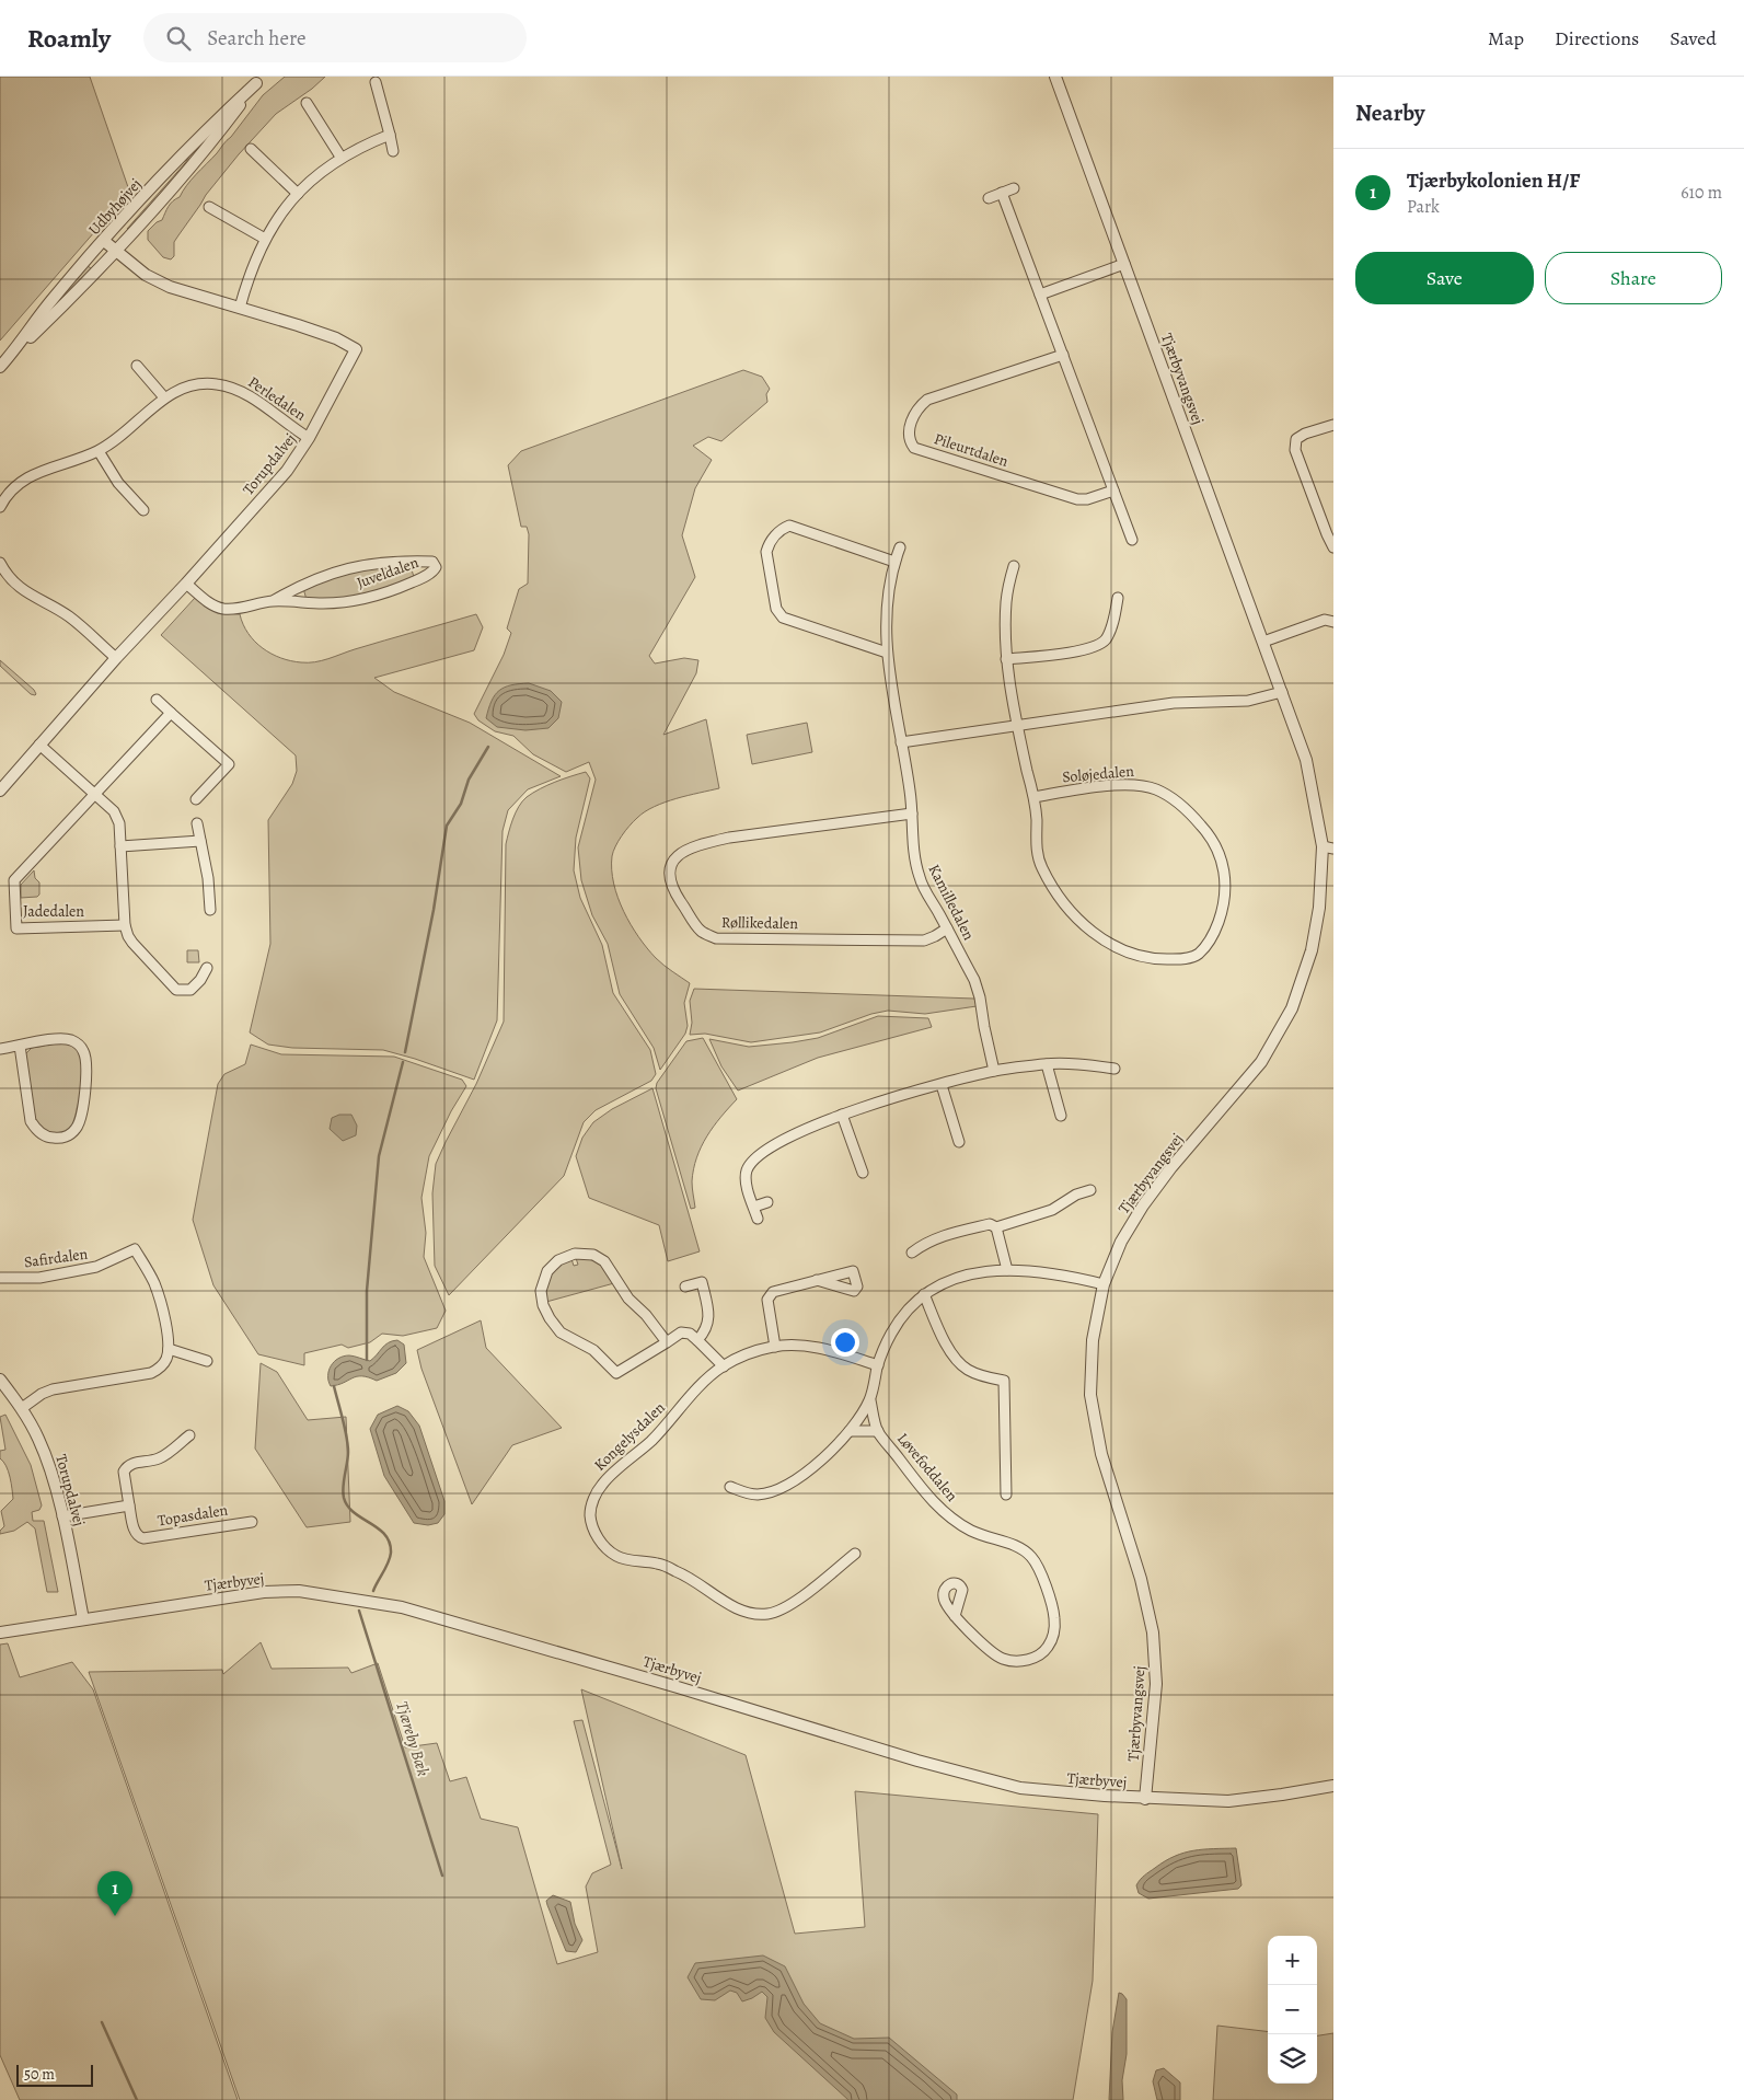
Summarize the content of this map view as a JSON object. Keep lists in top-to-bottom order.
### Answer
{
  "streets": {
    "street": [
      "Udbyhøjvej",
      "Tjærbyvangsvej",
      "Perledalen",
      "Pileurtdalen",
      "Torupdalvej",
      "Juveldalen",
      "Soløjedalen",
      "Kamilledalen",
      "Jadedalen",
      "Røllikedalen",
      "Safirdalen",
      "Kongelysdalen",
      "Løvefoddalen",
      "Topasdalen",
      "Tjærbyvej"
    ]
  },
  "crossings": [
    ["Udbyhøjvej", "Torupdalvej"],
    ["Tjærbyvangsvej", "Tjærbyvej"],
    ["Perledalen", "Torupdalvej"],
    ["Torupdalvej", "Juveldalen"],
    ["Torupdalvej", "Tjærbyvej"],
    ["Kamilledalen", "Røllikedalen"]
  ],
  "water": ["Tjæreby Bæk"],
  "scale_bar": "50 m",
  "page": {
    "header": "Roamly",
    "search": "Search here",
    "nav": ["Map", "Directions", "Saved"],
    "heading": "Nearby",
    "list": [
      {
        "mark": "1",
        "name": "Tjærbykolonien H/F",
        "note": "Park",
        "value": "610 m"
      }
    ],
    "buttons": ["Save", "Share"],
    "pins": "1",
    "map_buttons": ["+", "−"],
    "scale": "50 m"
  }
}
